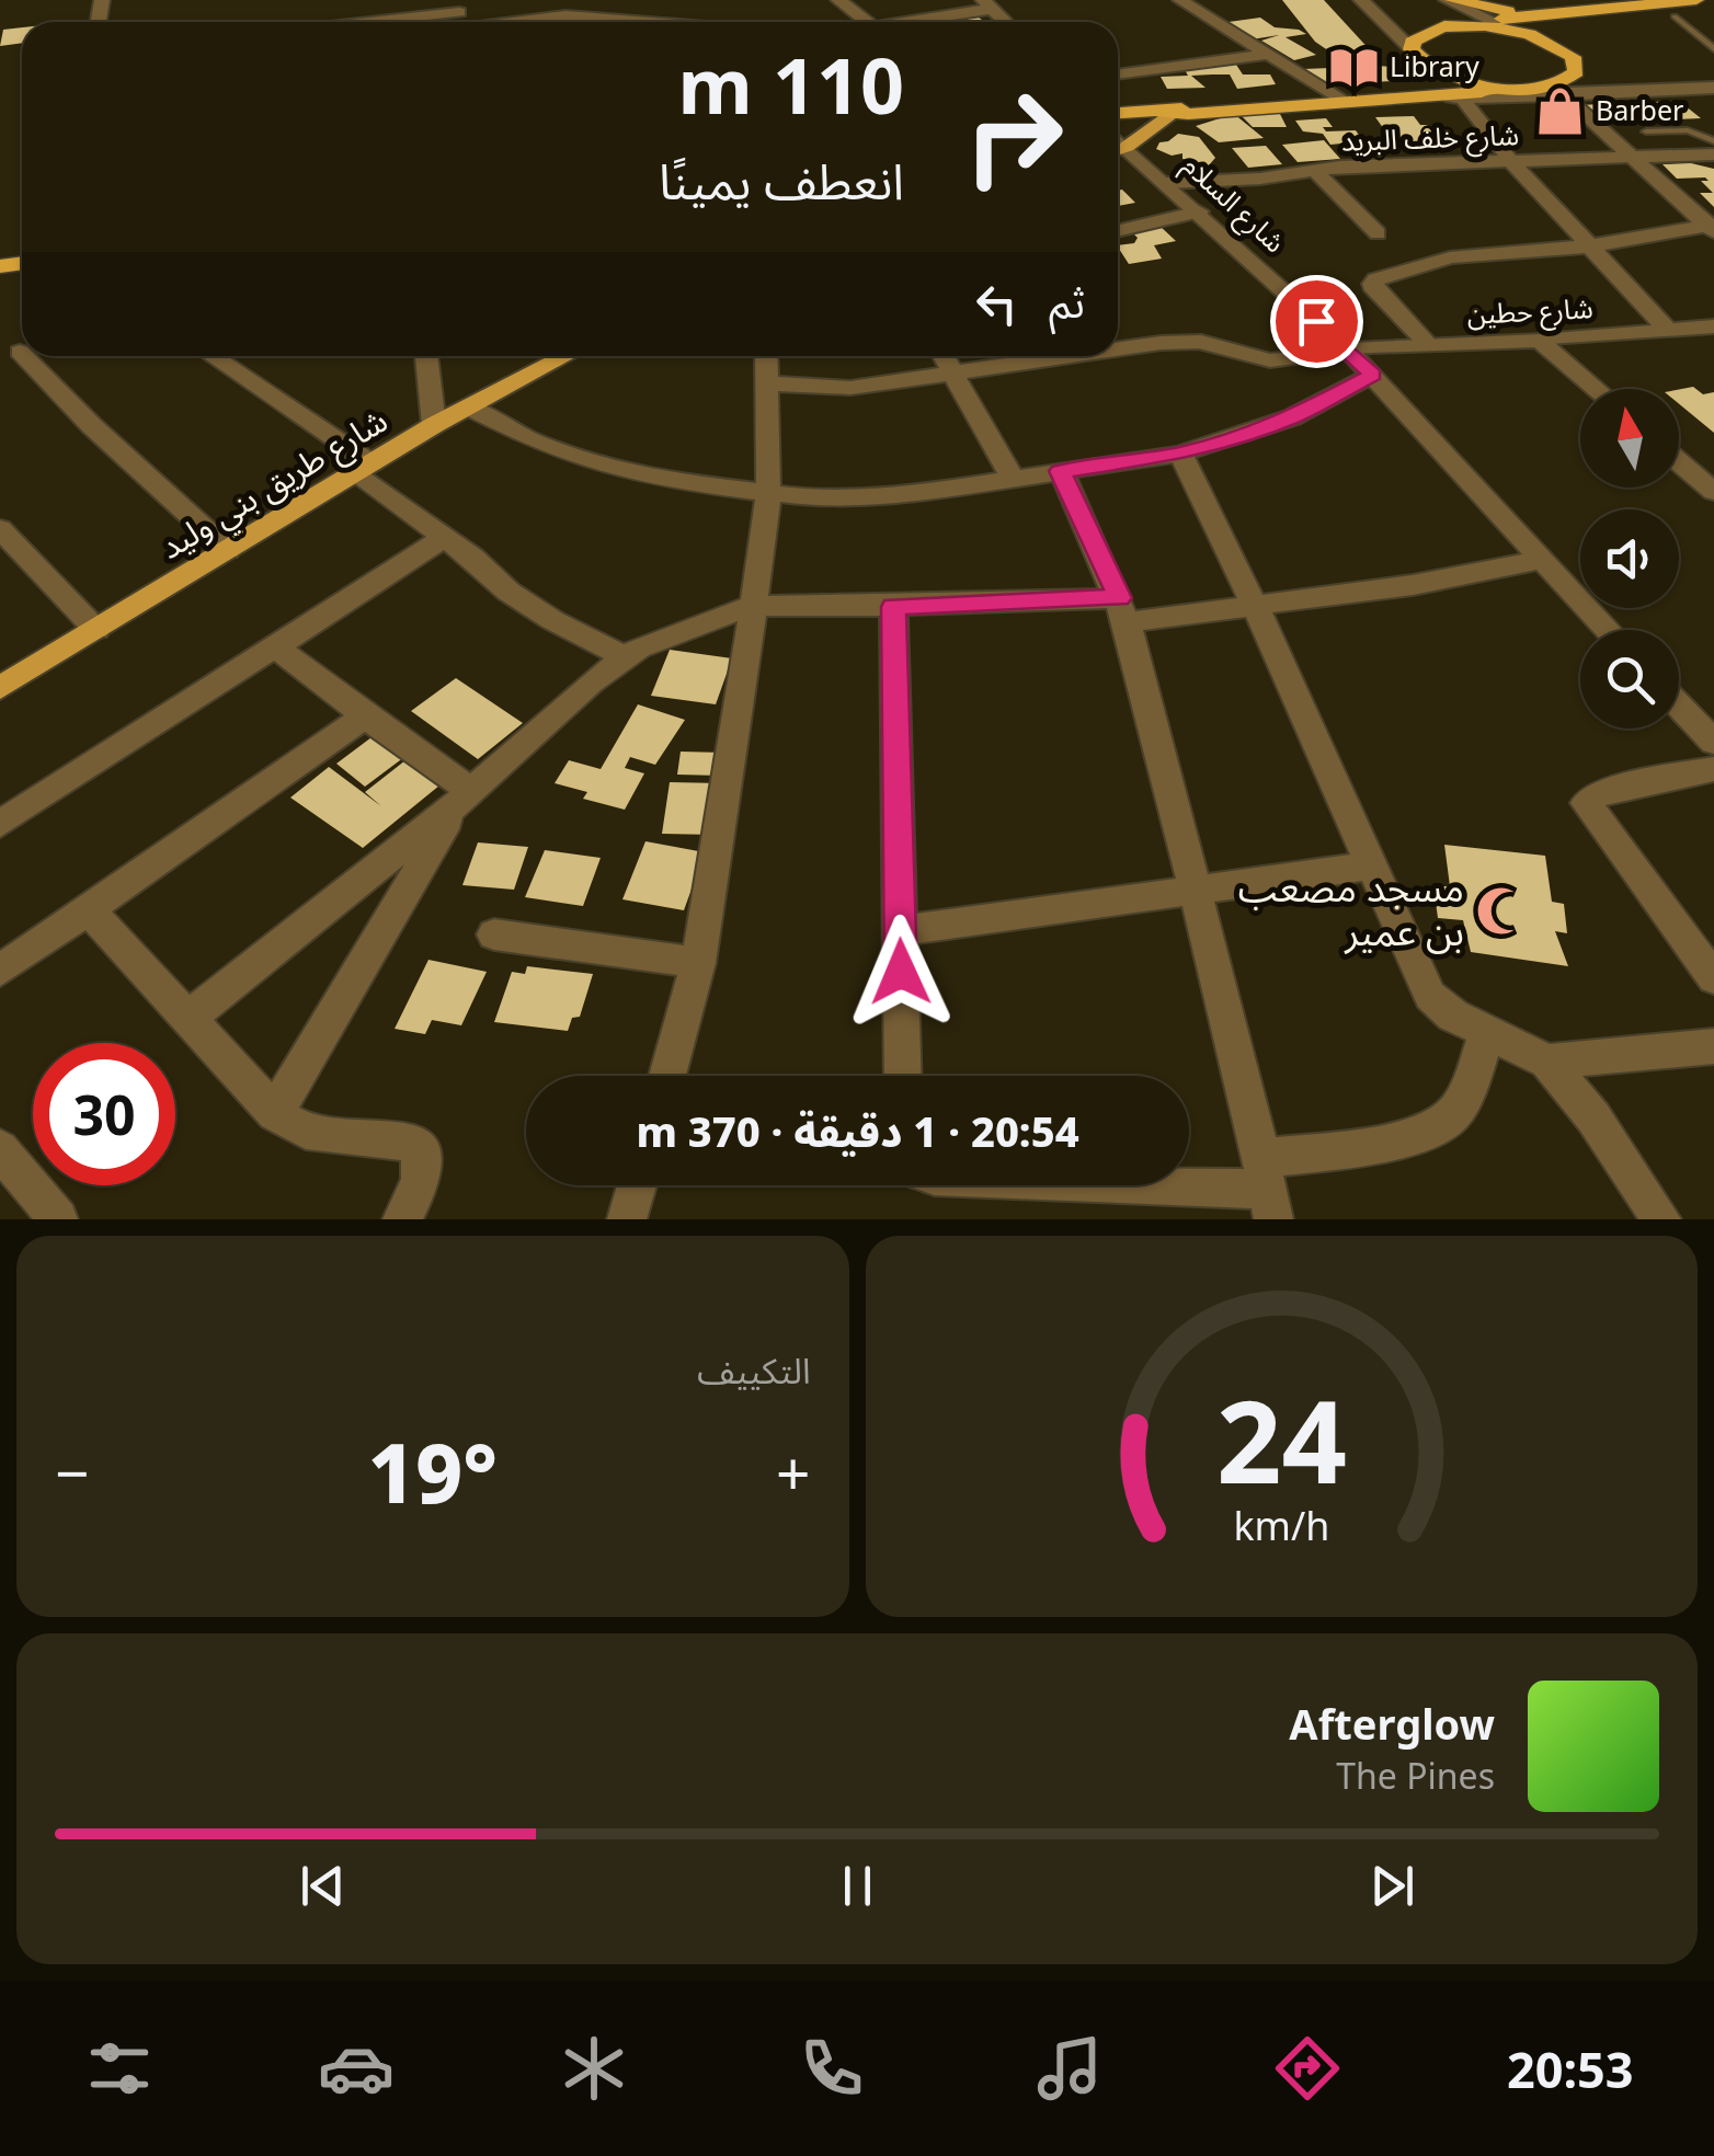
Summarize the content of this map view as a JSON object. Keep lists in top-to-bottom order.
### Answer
{
  "streets": {
    "main road": ["شارع طريق بني وليد"],
    "street": ["شارع خلف البريد", "شارع السلام", "شارع حطين"]
  },
  "crossings": [
    ["شارع خلف البريد", "شارع السلام"],
    ["شارع السلام", "شارع حطين"]
  ],
  "places": {
    "library": ["Library"],
    "shop": ["Barber"],
    "mosque": ["مسجد مصعب بن عمير"]
  },
  "north": "top",
  "page": {
    "turn": ["110 m", "انعطف يمينًا"],
    "then": "ثم",
    "limit": "30",
    "trip": "20:54 · 1 دقيقة · 370 m",
    "tile": "التكييف",
    "heat": ["−", "19°", "+"],
    "song": ["Afterglow", "The Pines"],
    "tabs": "20:53",
    "gauge": ["24", "km/h"]
  }
}
